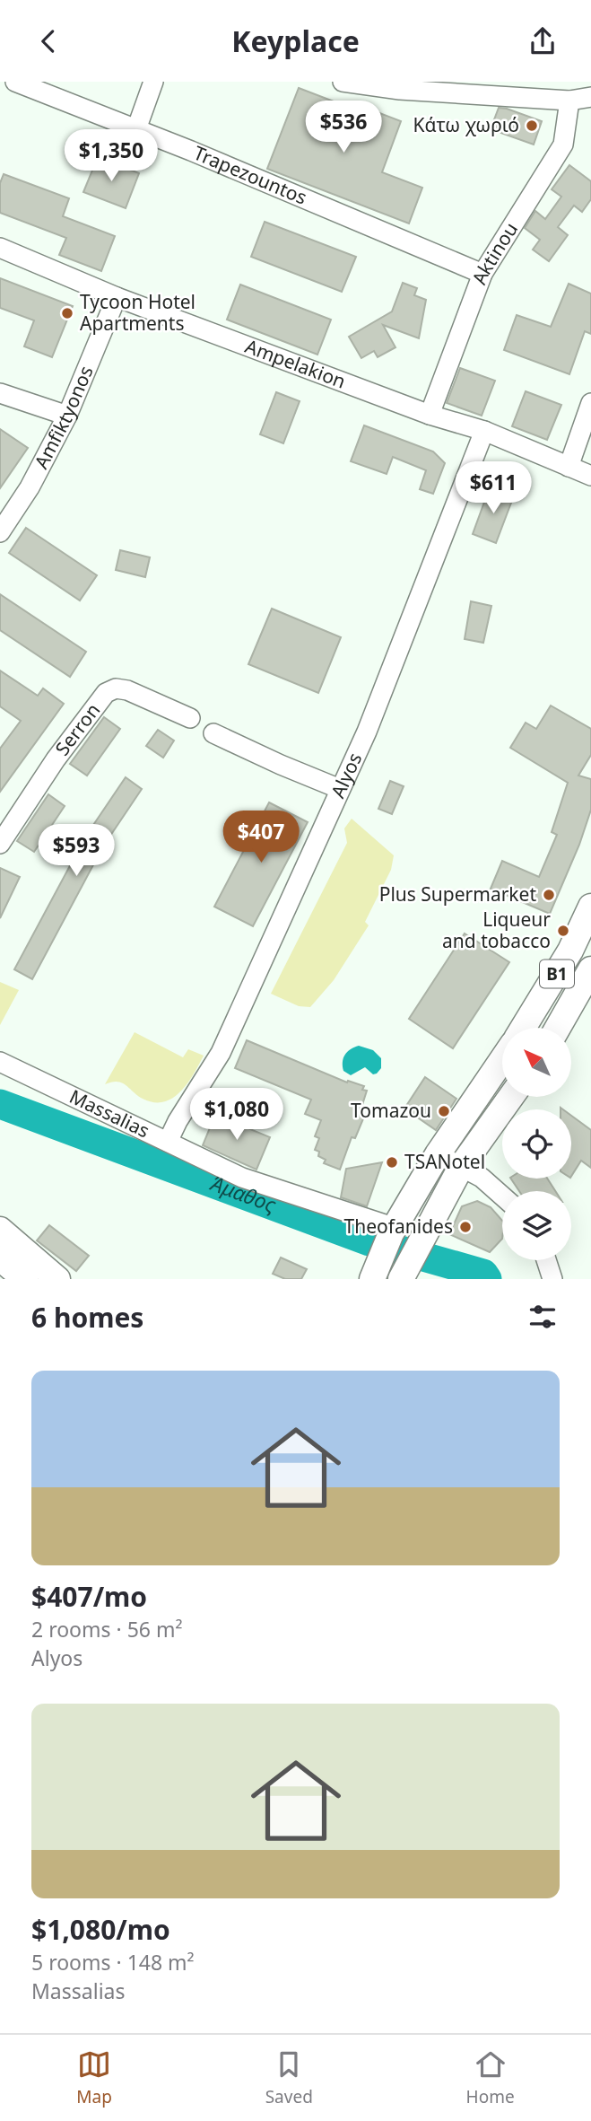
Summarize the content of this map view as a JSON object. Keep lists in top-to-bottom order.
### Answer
{
  "streets": {
    "main road": ["B1"],
    "street": [
      "Trapezountos",
      "Aktinou",
      "Ampelakion",
      "Amfiktyonos",
      "Serron",
      "Alyos",
      "Massalias"
    ]
  },
  "crossings": [
    ["Trapezountos", "Aktinou"],
    ["Aktinou", "Ampelakion"],
    ["Ampelakion", "Amfiktyonos"],
    ["Ampelakion", "Alyos"],
    ["Alyos", "Massalias"]
  ],
  "water": ["Άμαθος"],
  "places": [
    "Κάτω χωριό",
    "Tycoon Hotel Apartments",
    "Plus Supermarket",
    "Liqueur and tobacco",
    "Tomazou",
    "TSANotel",
    "Theofanides"
  ],
  "north": "top left",
  "page": {
    "header": "Keyplace",
    "price": [
      "$536",
      "$1,350",
      "$611",
      "$407",
      "$593",
      "$1,080"
    ],
    "heading": "6 homes",
    "list": [
      {
        "name": "$407/mo",
        "note": "2 rooms · 56 m² · Alyos"
      },
      {
        "name": "$1,080/mo",
        "note": "5 rooms · 148 m² · Massalias"
      }
    ],
    "tabs": ["Map", "Saved", "Home"]
  }
}
